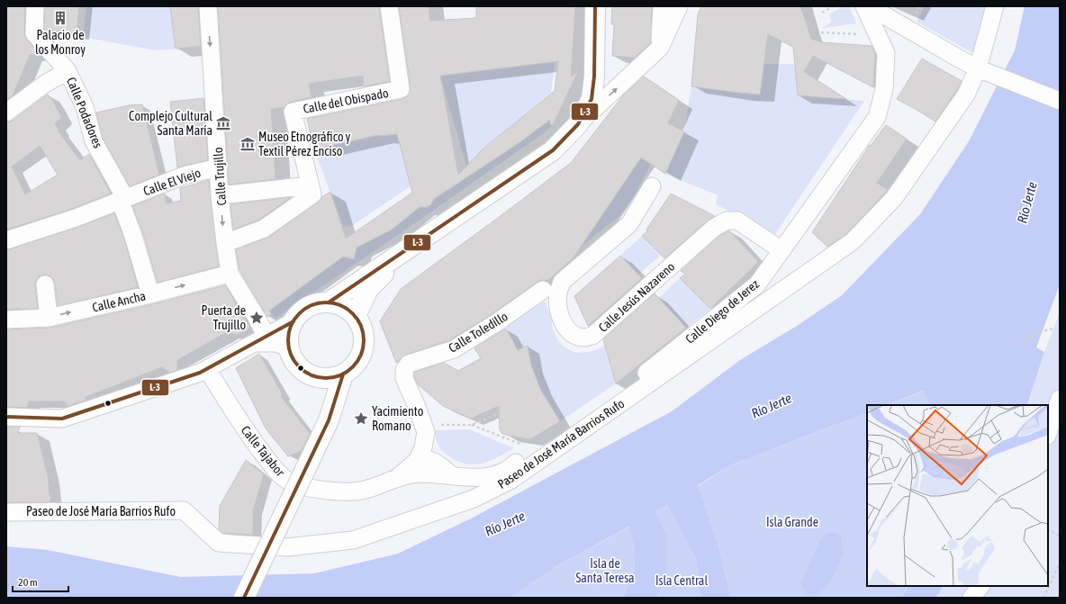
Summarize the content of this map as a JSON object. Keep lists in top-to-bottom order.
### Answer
{
  "streets": {
    "street": [
      "Calle del Obispado",
      "Calle Podadores",
      "Calle Trujillo",
      "Calle El Viejo",
      "Calle Jesús Nazareno",
      "Calle Ancha",
      "Calle Diego de Jerez",
      "Calle Toledillo",
      "Paseo de José María Barrios Rufo",
      "Calle Tajabor"
    ]
  },
  "crossings": [
    ["Calle Podadores", "Calle El Viejo"],
    ["Calle Podadores", "Calle Ancha"],
    ["Calle Trujillo", "Calle El Viejo"],
    ["Calle Trujillo", "Calle Ancha"],
    ["Calle Jesús Nazareno", "Calle Diego de Jerez"],
    ["Calle Diego de Jerez", "Calle Tajabor"],
    ["Calle Toledillo", "Calle Tajabor"]
  ],
  "one_way": ["Calle Trujillo"],
  "water": ["Río Jerte"],
  "parks": ["Isla Grande", "Isla de Santa Teresa", "Isla Central"],
  "places": {
    "building": ["Palacio de los Monroy"],
    "museum": ["Complejo Cultural Santa María", "Museo Etnográfico y Textil Pérez Enciso"],
    "place": ["Puerta de Trujillo", "Yacimiento Romano"]
  },
  "lines": ["transit line L-3"],
  "scale_bar": "20 m"
}
